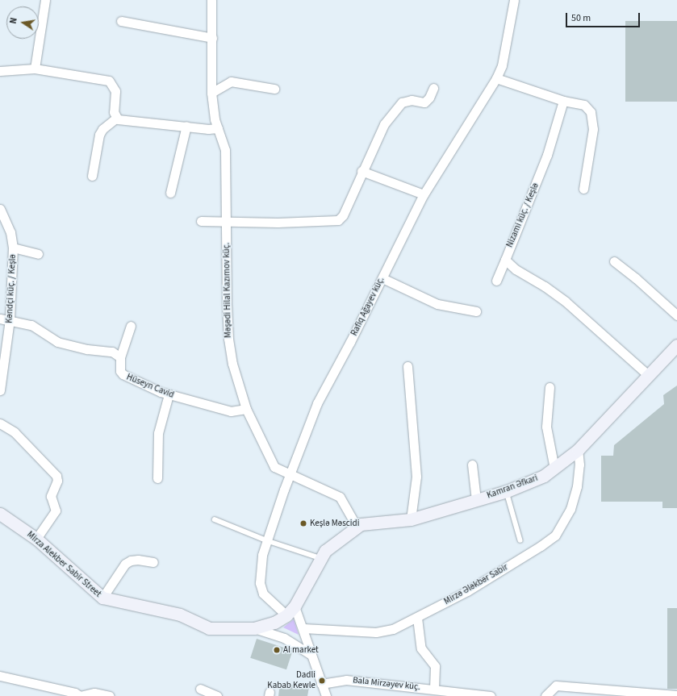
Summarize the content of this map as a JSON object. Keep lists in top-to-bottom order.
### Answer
{
  "streets": {
    "street": [
      "Nizami küç. / Keşlə",
      "Kəndçi küç. / Keşlə",
      "Məşədi Hilal Kazımov küç.",
      "Rafiq Ağayev küç.",
      "Hüseyn Cavid",
      "Kamran Əfkari",
      "Mirza Alekber Sabir Street",
      "Mirzə Ələkbər Sabir",
      "Bala Mirzəyev küç."
    ]
  },
  "crossings": [
    ["Nizami küç. / Keşlə", "Kamran Əfkari"],
    ["Məşədi Hilal Kazımov küç.", "Rafiq Ağayev küç."],
    ["Məşədi Hilal Kazımov küç.", "Hüseyn Cavid"],
    ["Məşədi Hilal Kazımov küç.", "Kamran Əfkari"],
    ["Məşədi Hilal Kazımov küç.", "Mirza Alekber Sabir Street"],
    ["Rafiq Ağayev küç.", "Mirza Alekber Sabir Street"],
    ["Kamran Əfkari", "Mirza Alekber Sabir Street"],
    ["Kamran Əfkari", "Mirzə Ələkbər Sabir"]
  ],
  "places": ["Keşlə Məscidi", "Al market", "Dadli Kabab Kewle"],
  "scale_bar": "50 m",
  "north": "left"
}
